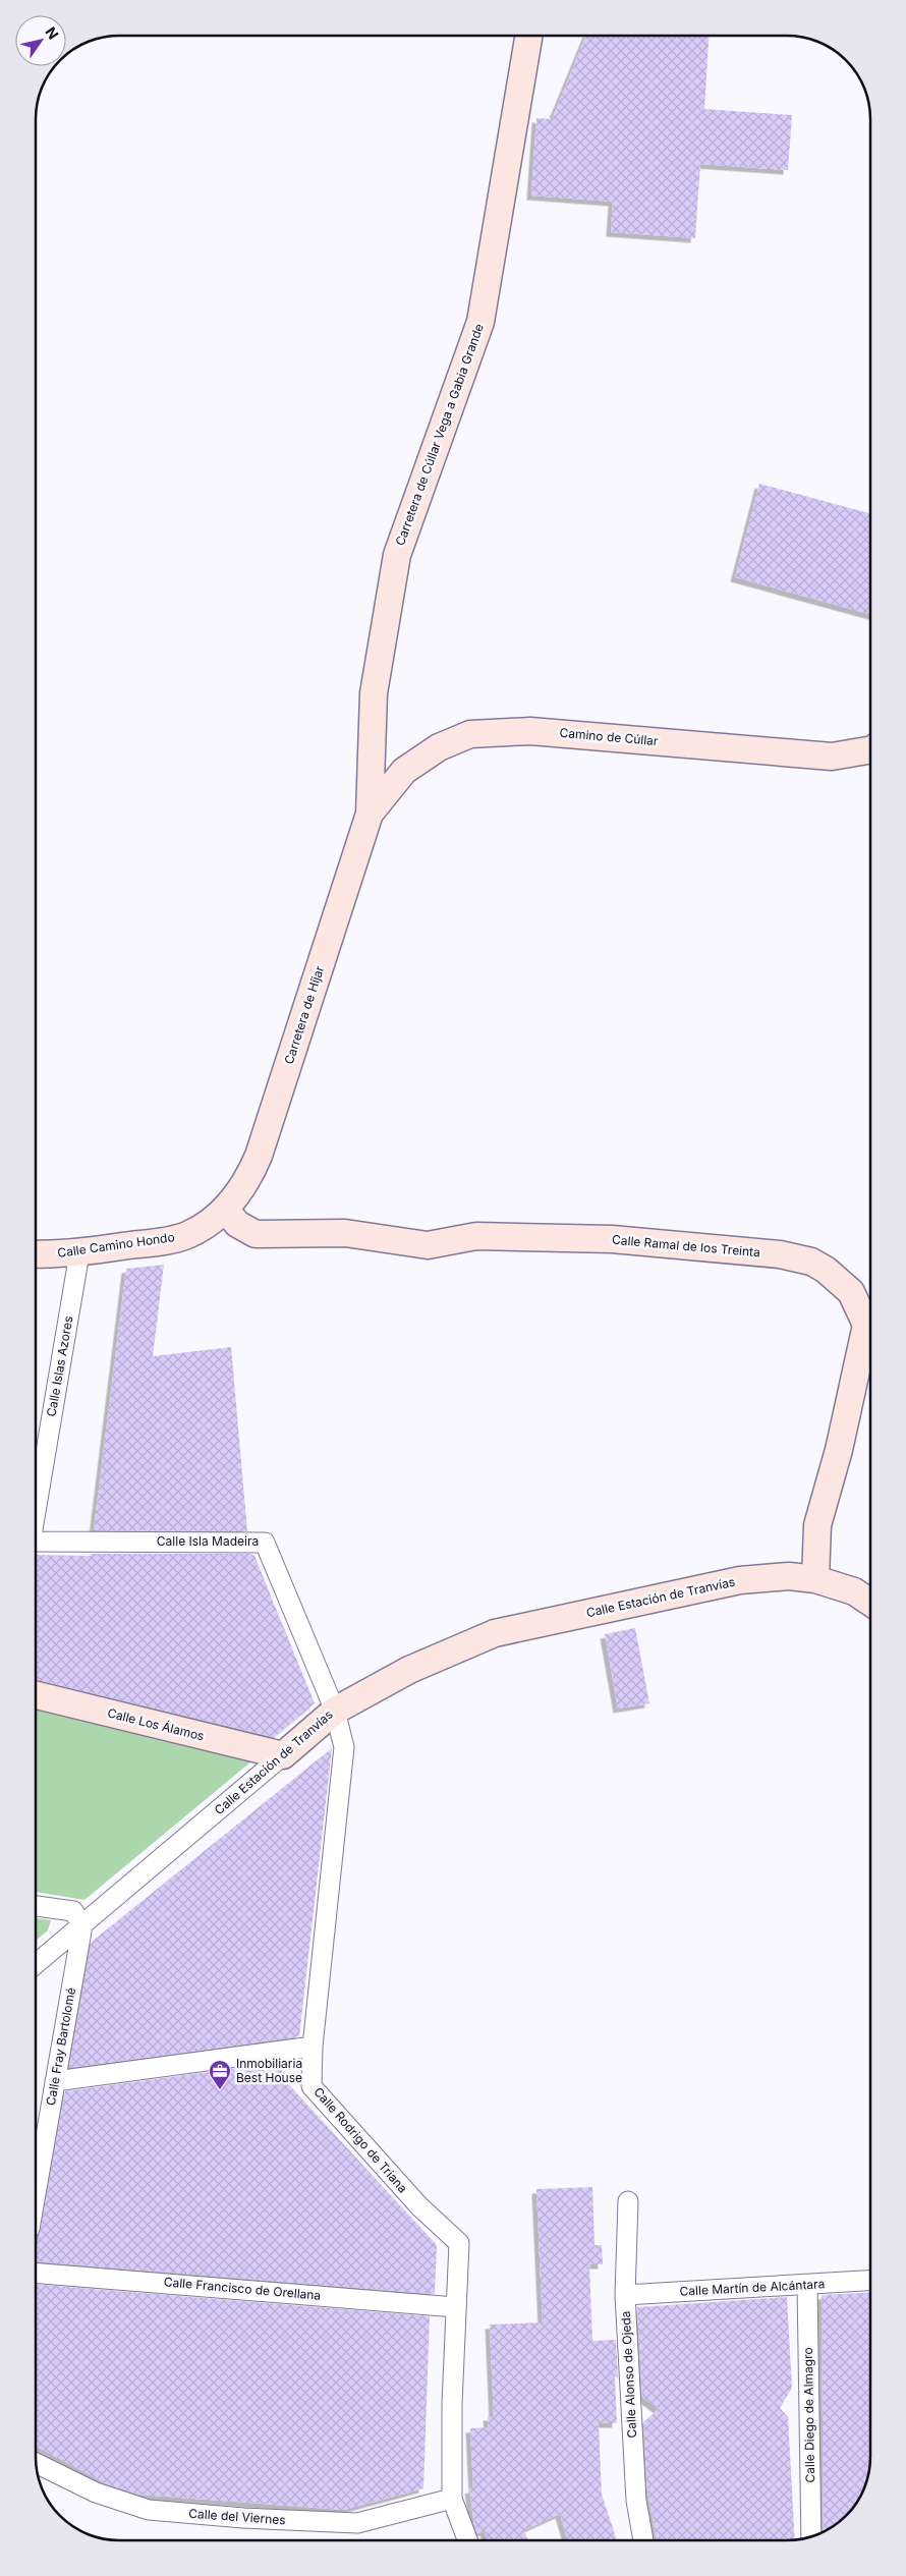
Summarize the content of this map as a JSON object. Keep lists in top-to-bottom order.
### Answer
{
  "streets": {
    "street": [
      "Carretera de Cúllar Vega a Gabia Grande",
      "Camino de Cúllar",
      "Carretera de Híjar",
      "Calle Camino Hondo",
      "Calle Ramal de los Treinta",
      "Calle Islas Azores",
      "Calle Isla Madeira",
      "Calle Estación de Tranvías",
      "Calle Los Álamos",
      "Calle Fray Bartolomé",
      "Calle Rodrigo de Triana",
      "Calle Martín de Alcántara",
      "Calle Francisco de Orellana",
      "Calle Alonso de Ojeda",
      "Calle Diego de Almagro",
      "Calle del Viernes"
    ]
  },
  "crossings": [
    ["Carretera de Cúllar Vega a Gabia Grande", "Camino de Cúllar"],
    ["Carretera de Cúllar Vega a Gabia Grande", "Carretera de Híjar"],
    ["Camino de Cúllar", "Carretera de Híjar"],
    ["Carretera de Híjar", "Calle Camino Hondo"],
    ["Carretera de Híjar", "Calle Ramal de los Treinta"],
    ["Calle Camino Hondo", "Calle Ramal de los Treinta"],
    ["Calle Camino Hondo", "Calle Islas Azores"],
    ["Calle Ramal de los Treinta", "Calle Estación de Tranvías"],
    ["Calle Isla Madeira", "Calle Estación de Tranvías"],
    ["Calle Isla Madeira", "Calle Rodrigo de Triana"],
    ["Calle Estación de Tranvías", "Calle Los Álamos"],
    ["Calle Estación de Tranvías", "Calle Fray Bartolomé"],
    ["Calle Estación de Tranvías", "Calle Rodrigo de Triana"],
    ["Calle Rodrigo de Triana", "Calle Francisco de Orellana"],
    ["Calle Rodrigo de Triana", "Calle del Viernes"],
    ["Calle Martín de Alcántara", "Calle Alonso de Ojeda"],
    ["Calle Martín de Alcántara", "Calle Diego de Almagro"]
  ],
  "places": {
    "office": ["Inmobiliaria Best House"]
  },
  "north": "top right"
}
